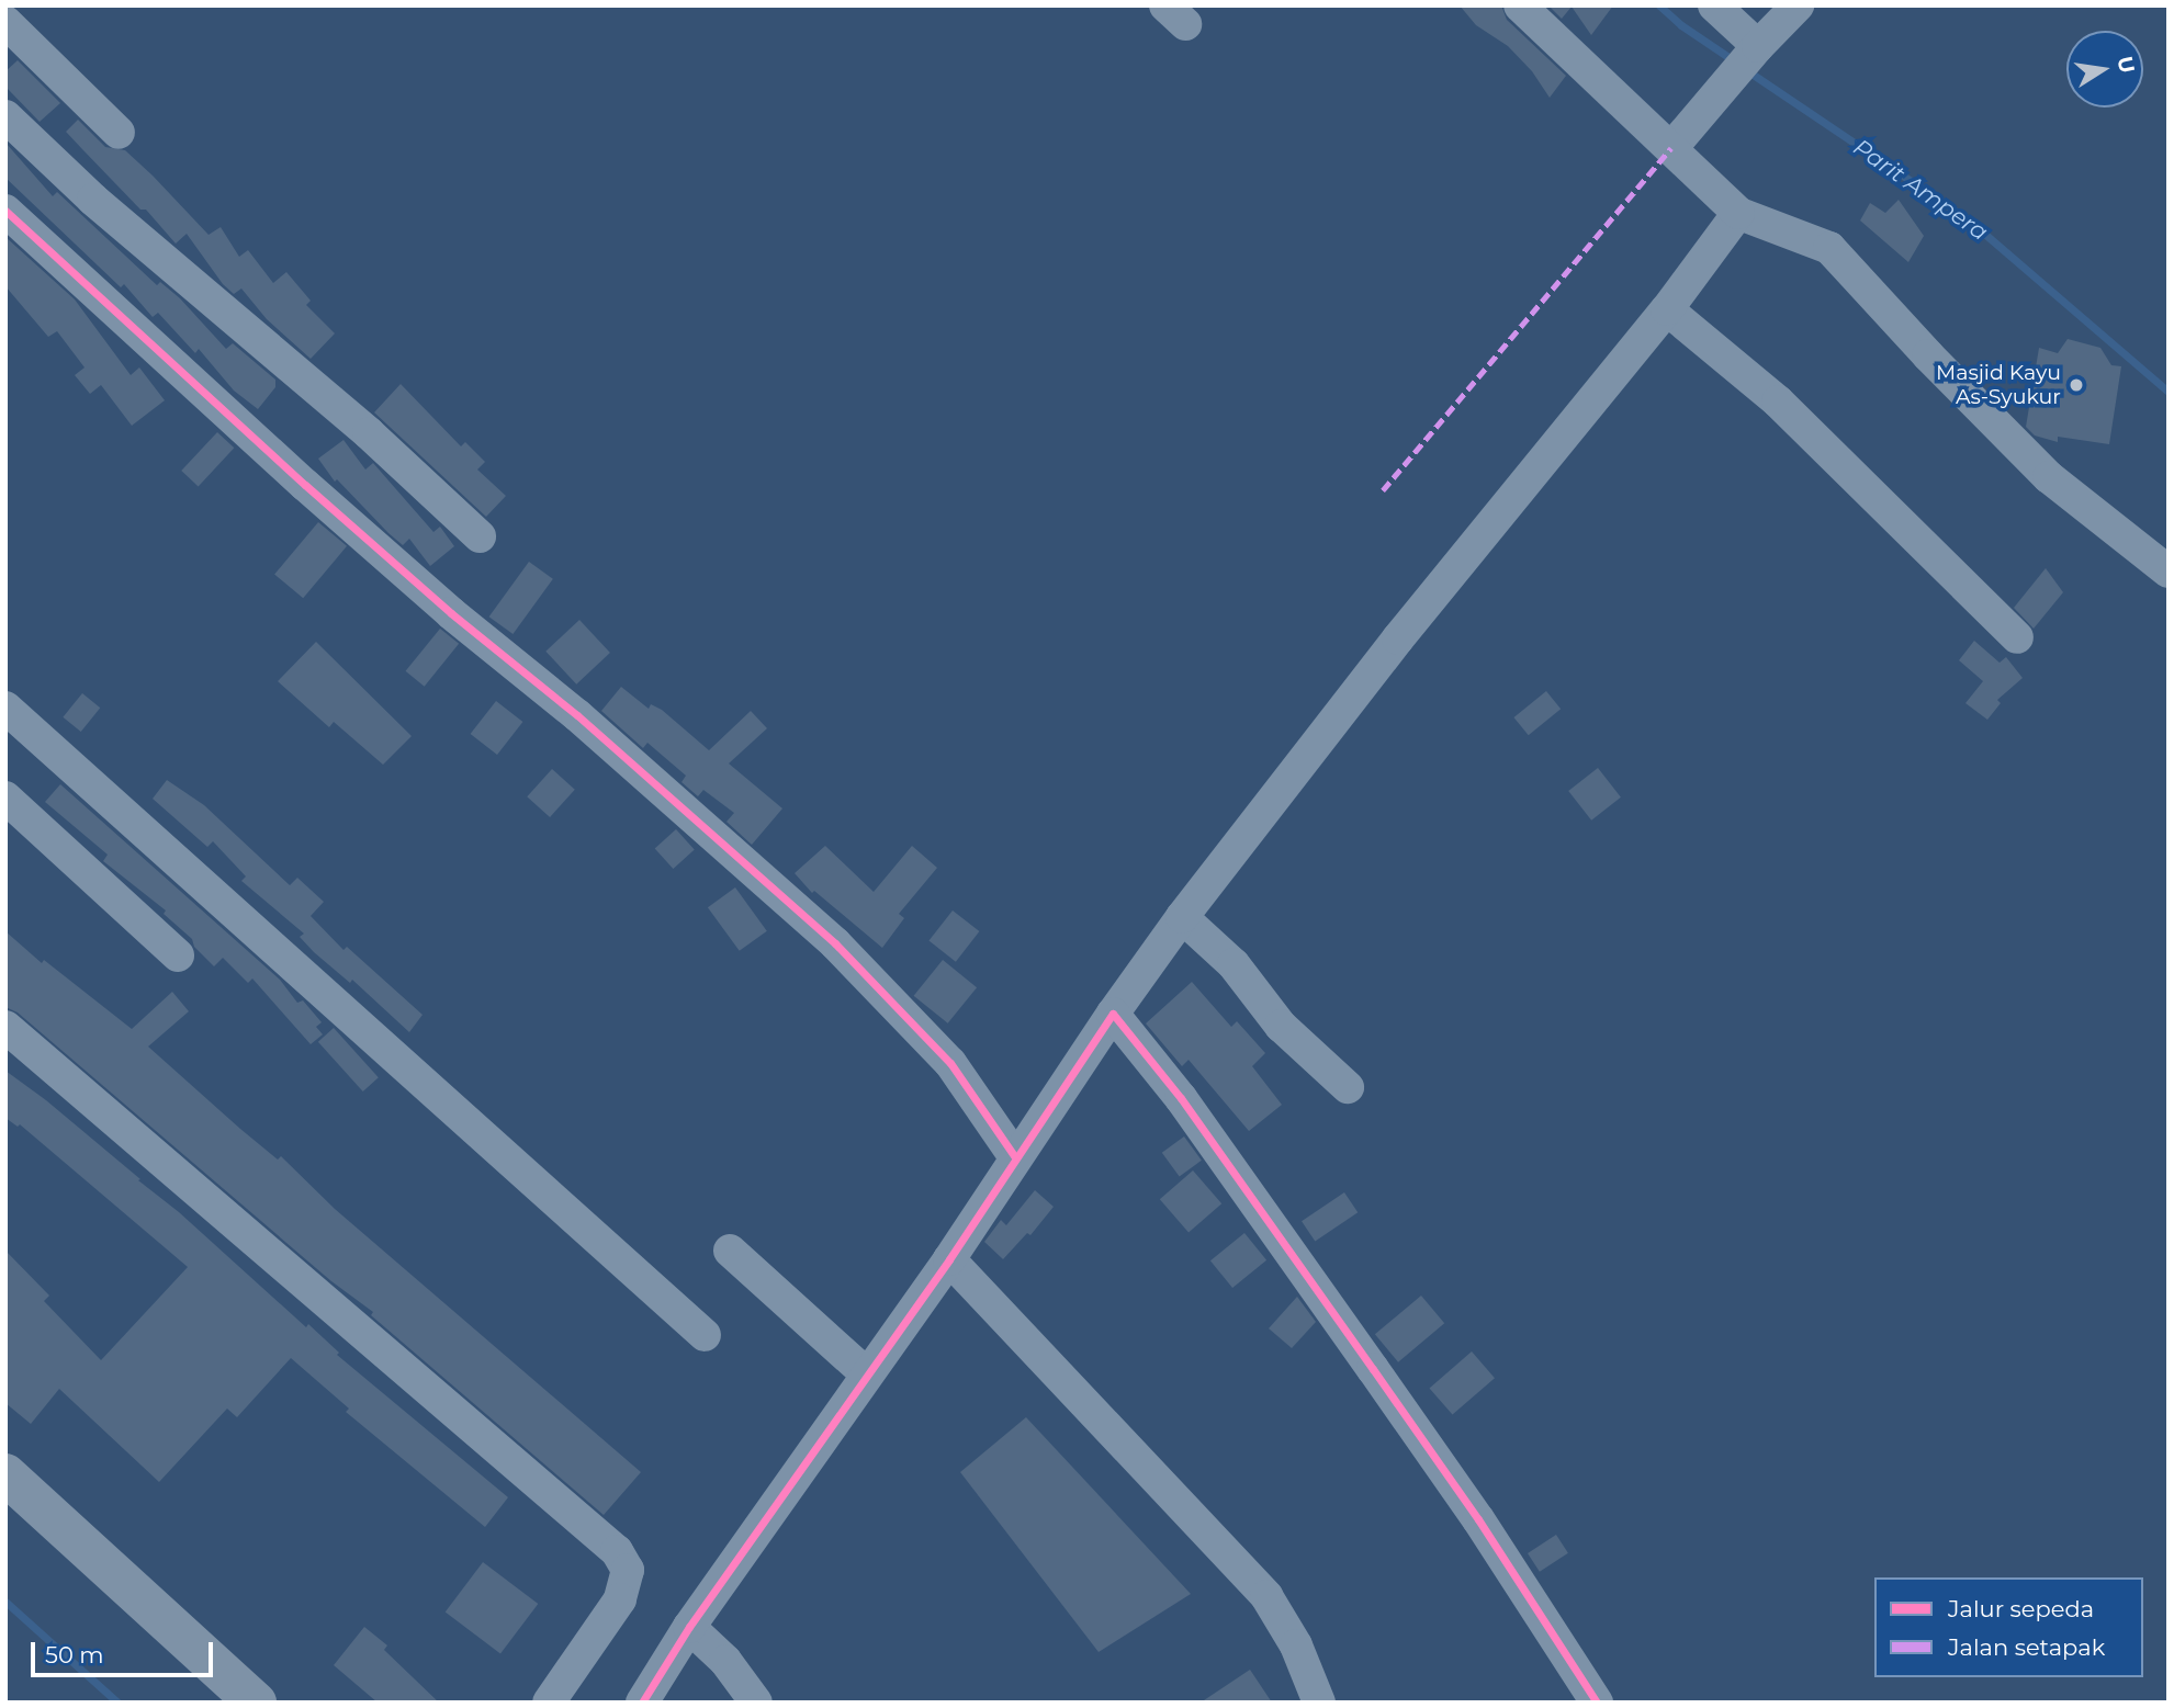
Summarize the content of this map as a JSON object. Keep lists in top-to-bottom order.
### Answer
{
  "water": ["Parit Ampera"],
  "places": ["Masjid Kayu As-Syukur"],
  "legend": ["Jalur sepeda", "Jalan setapak"],
  "scale_bar": "50 m",
  "north": "right"
}
